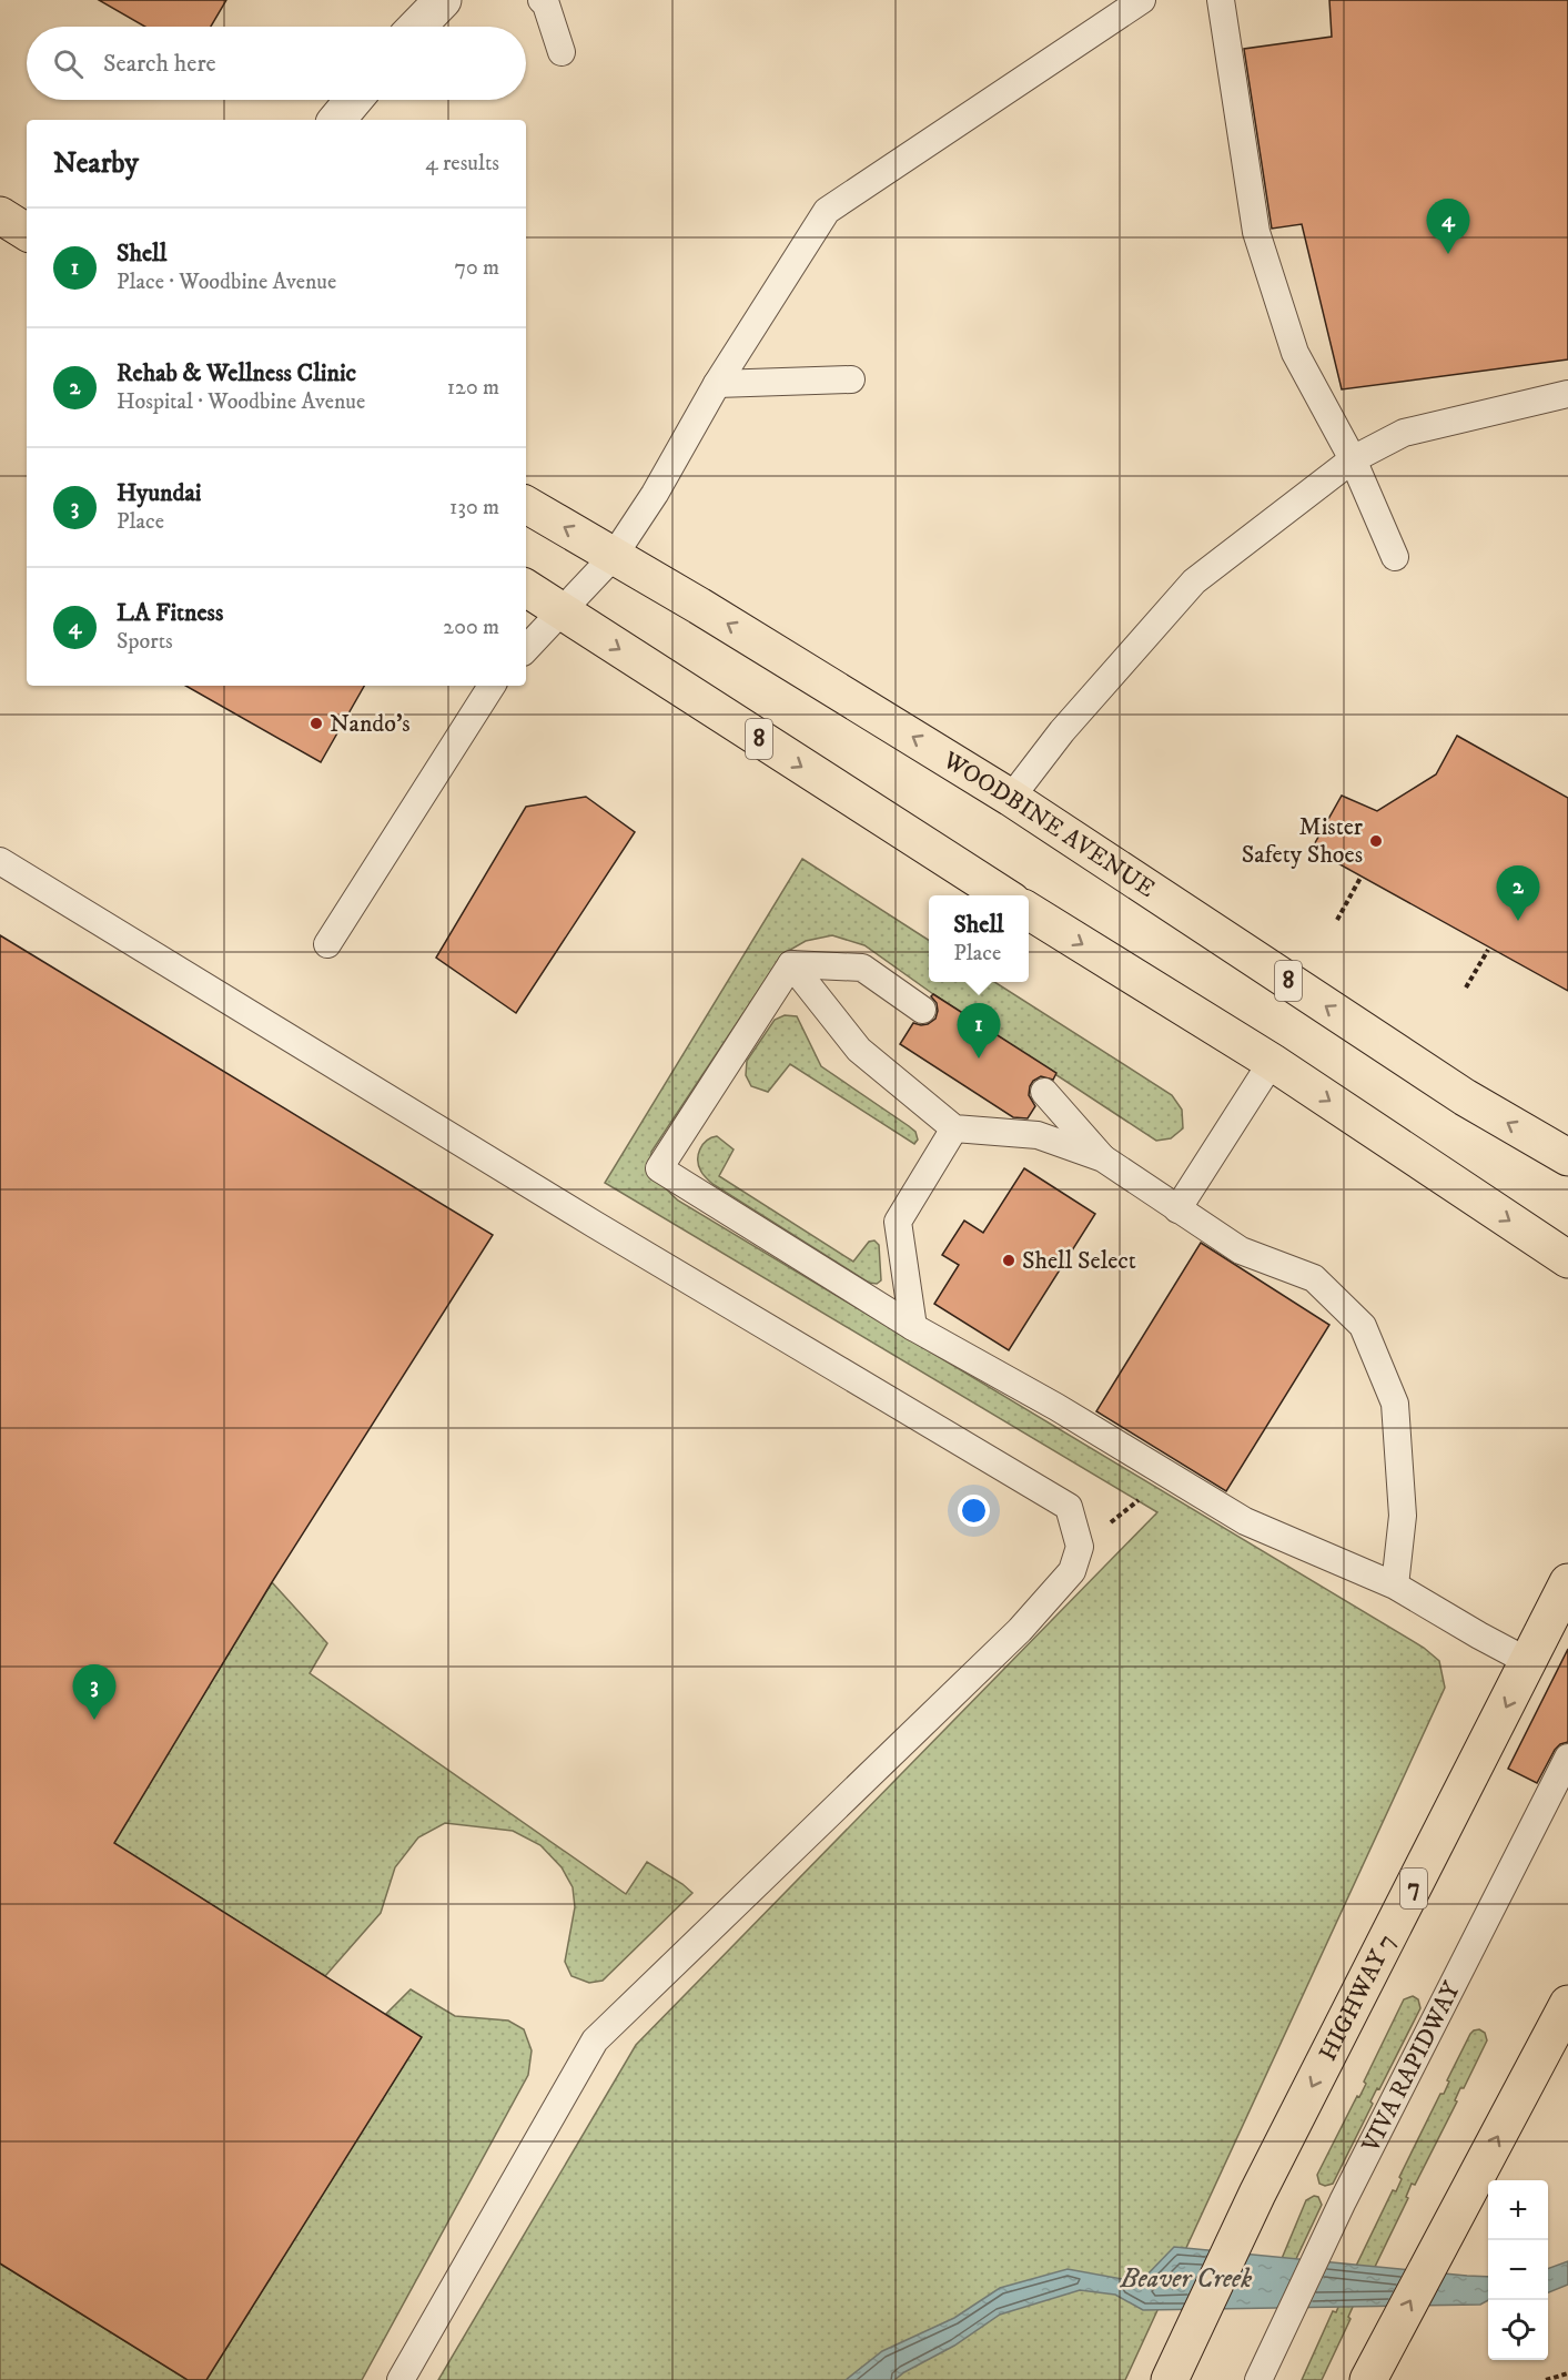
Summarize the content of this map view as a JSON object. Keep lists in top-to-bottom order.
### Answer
{
  "streets": {
    "main road": [
      "8",
      "WOODBINE AVENUE",
      "7",
      "HIGHWAY 7"
    ],
    "lane": ["VIVA RAPIDWAY"]
  },
  "water": ["Beaver Creek"],
  "places": ["Nando's", "Mister Safety Shoes", "Shell Select"],
  "page": {
    "search": "Search here",
    "heading": ["Nearby", "4 results"],
    "pins": [
      "4",
      "2",
      "1",
      "3"
    ],
    "list": [
      {
        "mark": "1",
        "name": "Shell",
        "note": "Place · Woodbine Avenue",
        "value": "70 m"
      },
      {
        "mark": "2",
        "name": "Rehab & Wellness Clinic",
        "note": "Hospital · Woodbine Avenue",
        "value": "120 m"
      },
      {
        "mark": "3",
        "name": "Hyundai",
        "note": "Place",
        "value": "130 m"
      },
      {
        "mark": "4",
        "name": "LA Fitness",
        "note": "Sports",
        "value": "200 m"
      }
    ],
    "popup": ["Shell", "Place"],
    "map_buttons": ["+", "−"]
  }
}
